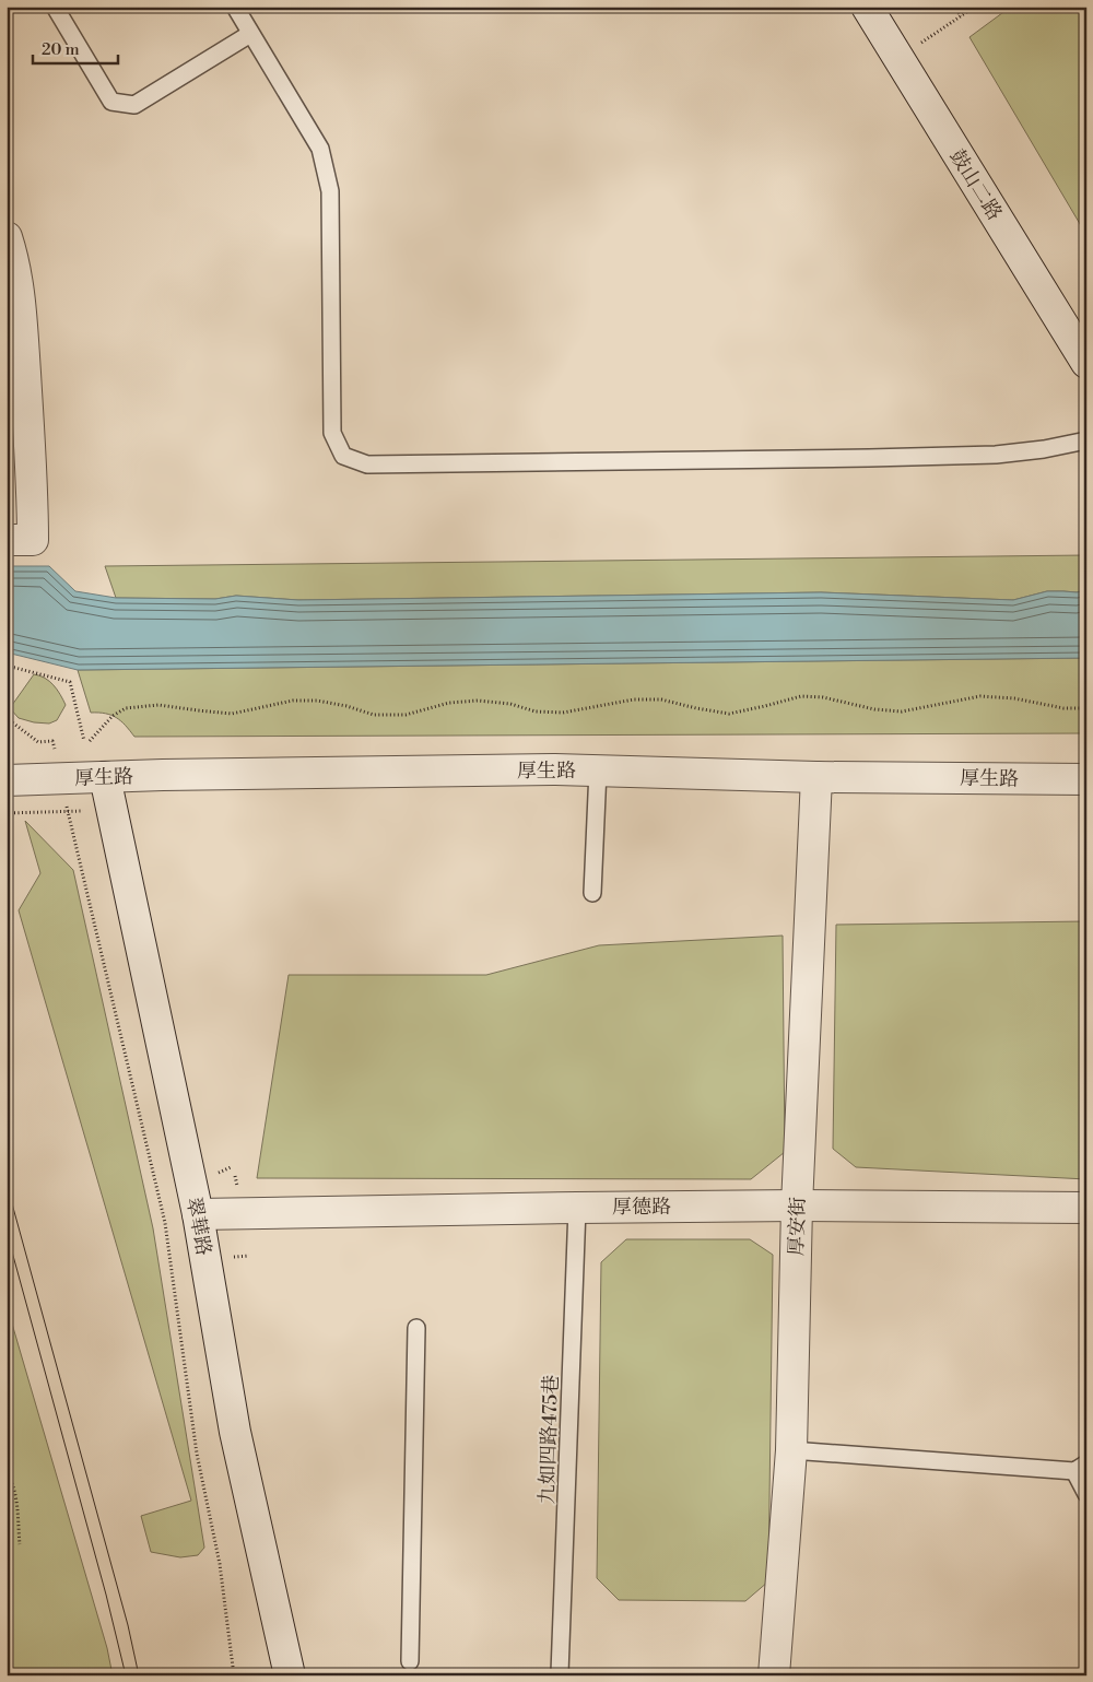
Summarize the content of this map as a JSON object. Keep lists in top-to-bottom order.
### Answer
{
  "streets": {
    "street": [
      "鼓山二路",
      "厚生路",
      "厚德路",
      "翠華路",
      "厚安街"
    ],
    "lane": ["九如四路475巷"]
  },
  "crossings": [
    ["厚生路", "翠華路"],
    ["厚生路", "厚安街"],
    ["厚德路", "翠華路"],
    ["厚德路", "厚安街"],
    ["厚德路", "九如四路475巷"]
  ],
  "scale_bar": "20 m"
}
